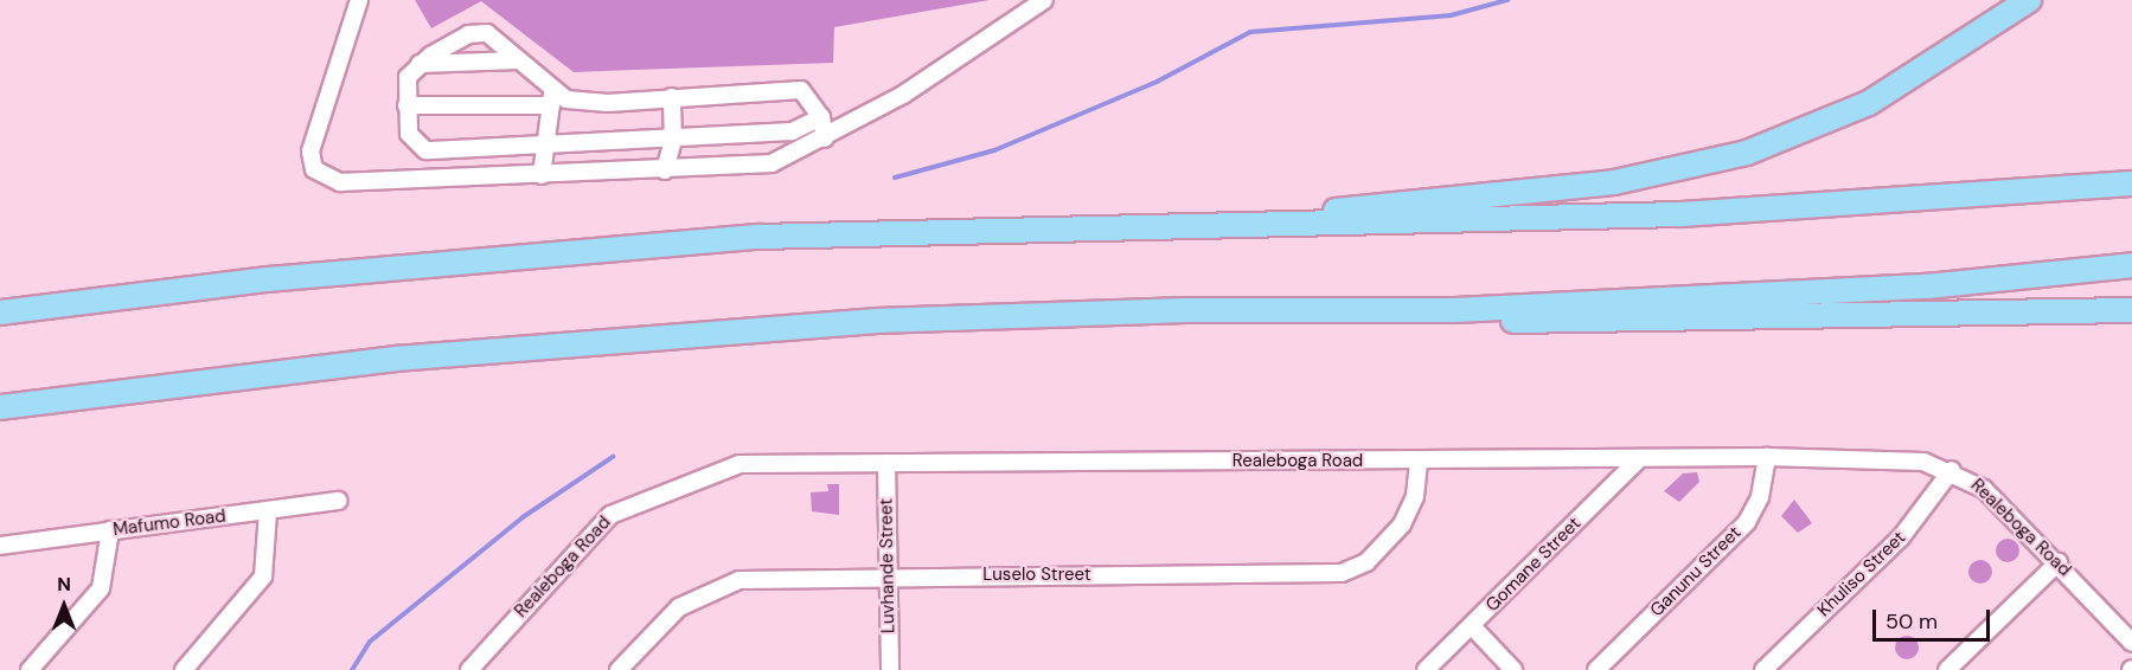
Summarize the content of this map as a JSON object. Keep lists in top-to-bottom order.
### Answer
{
  "streets": {
    "street": [
      "Realeboga Road",
      "Mafumo Road",
      "Gomane Street",
      "Luvhande Street",
      "Ganunu Street",
      "Khuliso Street",
      "Luselo Street"
    ]
  },
  "crossings": [
    ["Realeboga Road", "Gomane Street"],
    ["Realeboga Road", "Luvhande Street"],
    ["Realeboga Road", "Ganunu Street"],
    ["Realeboga Road", "Khuliso Street"],
    ["Realeboga Road", "Luselo Street"],
    ["Luvhande Street", "Luselo Street"]
  ],
  "scale_bar": "50 m",
  "north": "top"
}
